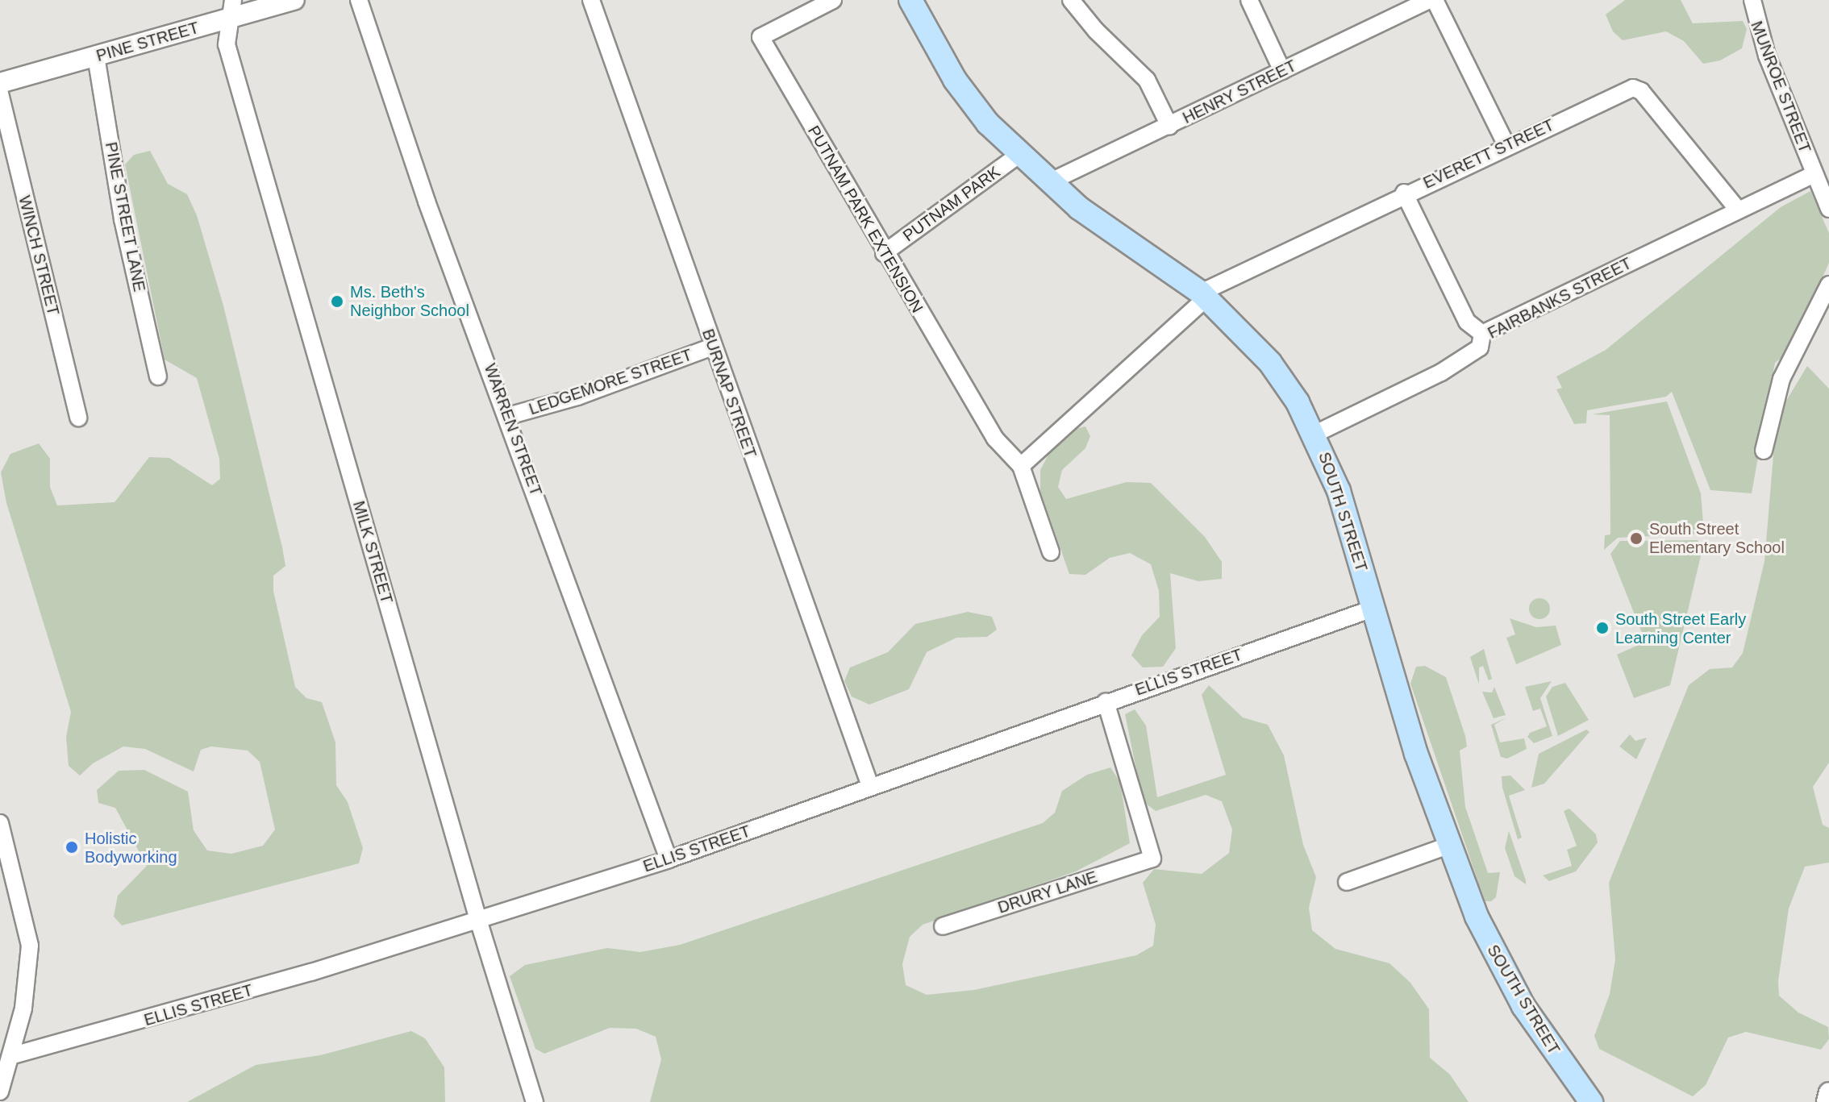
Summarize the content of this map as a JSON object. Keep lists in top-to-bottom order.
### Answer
{
  "streets": {
    "main road": ["SOUTH STREET"],
    "street": [
      "PINE STREET",
      "MUNROE STREET",
      "HENRY STREET",
      "EVERETT STREET",
      "PUTNAM PARK",
      "PINE STREET LANE",
      "PUTNAM PARK EXTENSION",
      "WINCH STREET",
      "FAIRBANKS STREET",
      "LEDGEMORE STREET",
      "BURNAP STREET",
      "WARREN STREET",
      "MILK STREET",
      "ELLIS STREET",
      "DRURY LANE"
    ]
  },
  "crossings": [
    ["PINE STREET", "PINE STREET LANE"],
    ["PINE STREET", "MILK STREET"],
    ["MUNROE STREET", "FAIRBANKS STREET"],
    ["HENRY STREET", "SOUTH STREET"],
    ["EVERETT STREET", "PUTNAM PARK EXTENSION"],
    ["EVERETT STREET", "FAIRBANKS STREET"],
    ["EVERETT STREET", "SOUTH STREET"],
    ["PUTNAM PARK", "PUTNAM PARK EXTENSION"],
    ["PUTNAM PARK", "SOUTH STREET"],
    ["FAIRBANKS STREET", "SOUTH STREET"],
    ["LEDGEMORE STREET", "BURNAP STREET"],
    ["LEDGEMORE STREET", "WARREN STREET"],
    ["BURNAP STREET", "ELLIS STREET"],
    ["WARREN STREET", "ELLIS STREET"],
    ["SOUTH STREET", "ELLIS STREET"],
    ["MILK STREET", "ELLIS STREET"],
    ["ELLIS STREET", "DRURY LANE"]
  ],
  "places": [
    "Ms. Beth's Neighbor School",
    "South Street Elementary School",
    "South Street Early Learning Center",
    "Holistic Bodyworking"
  ]
}
